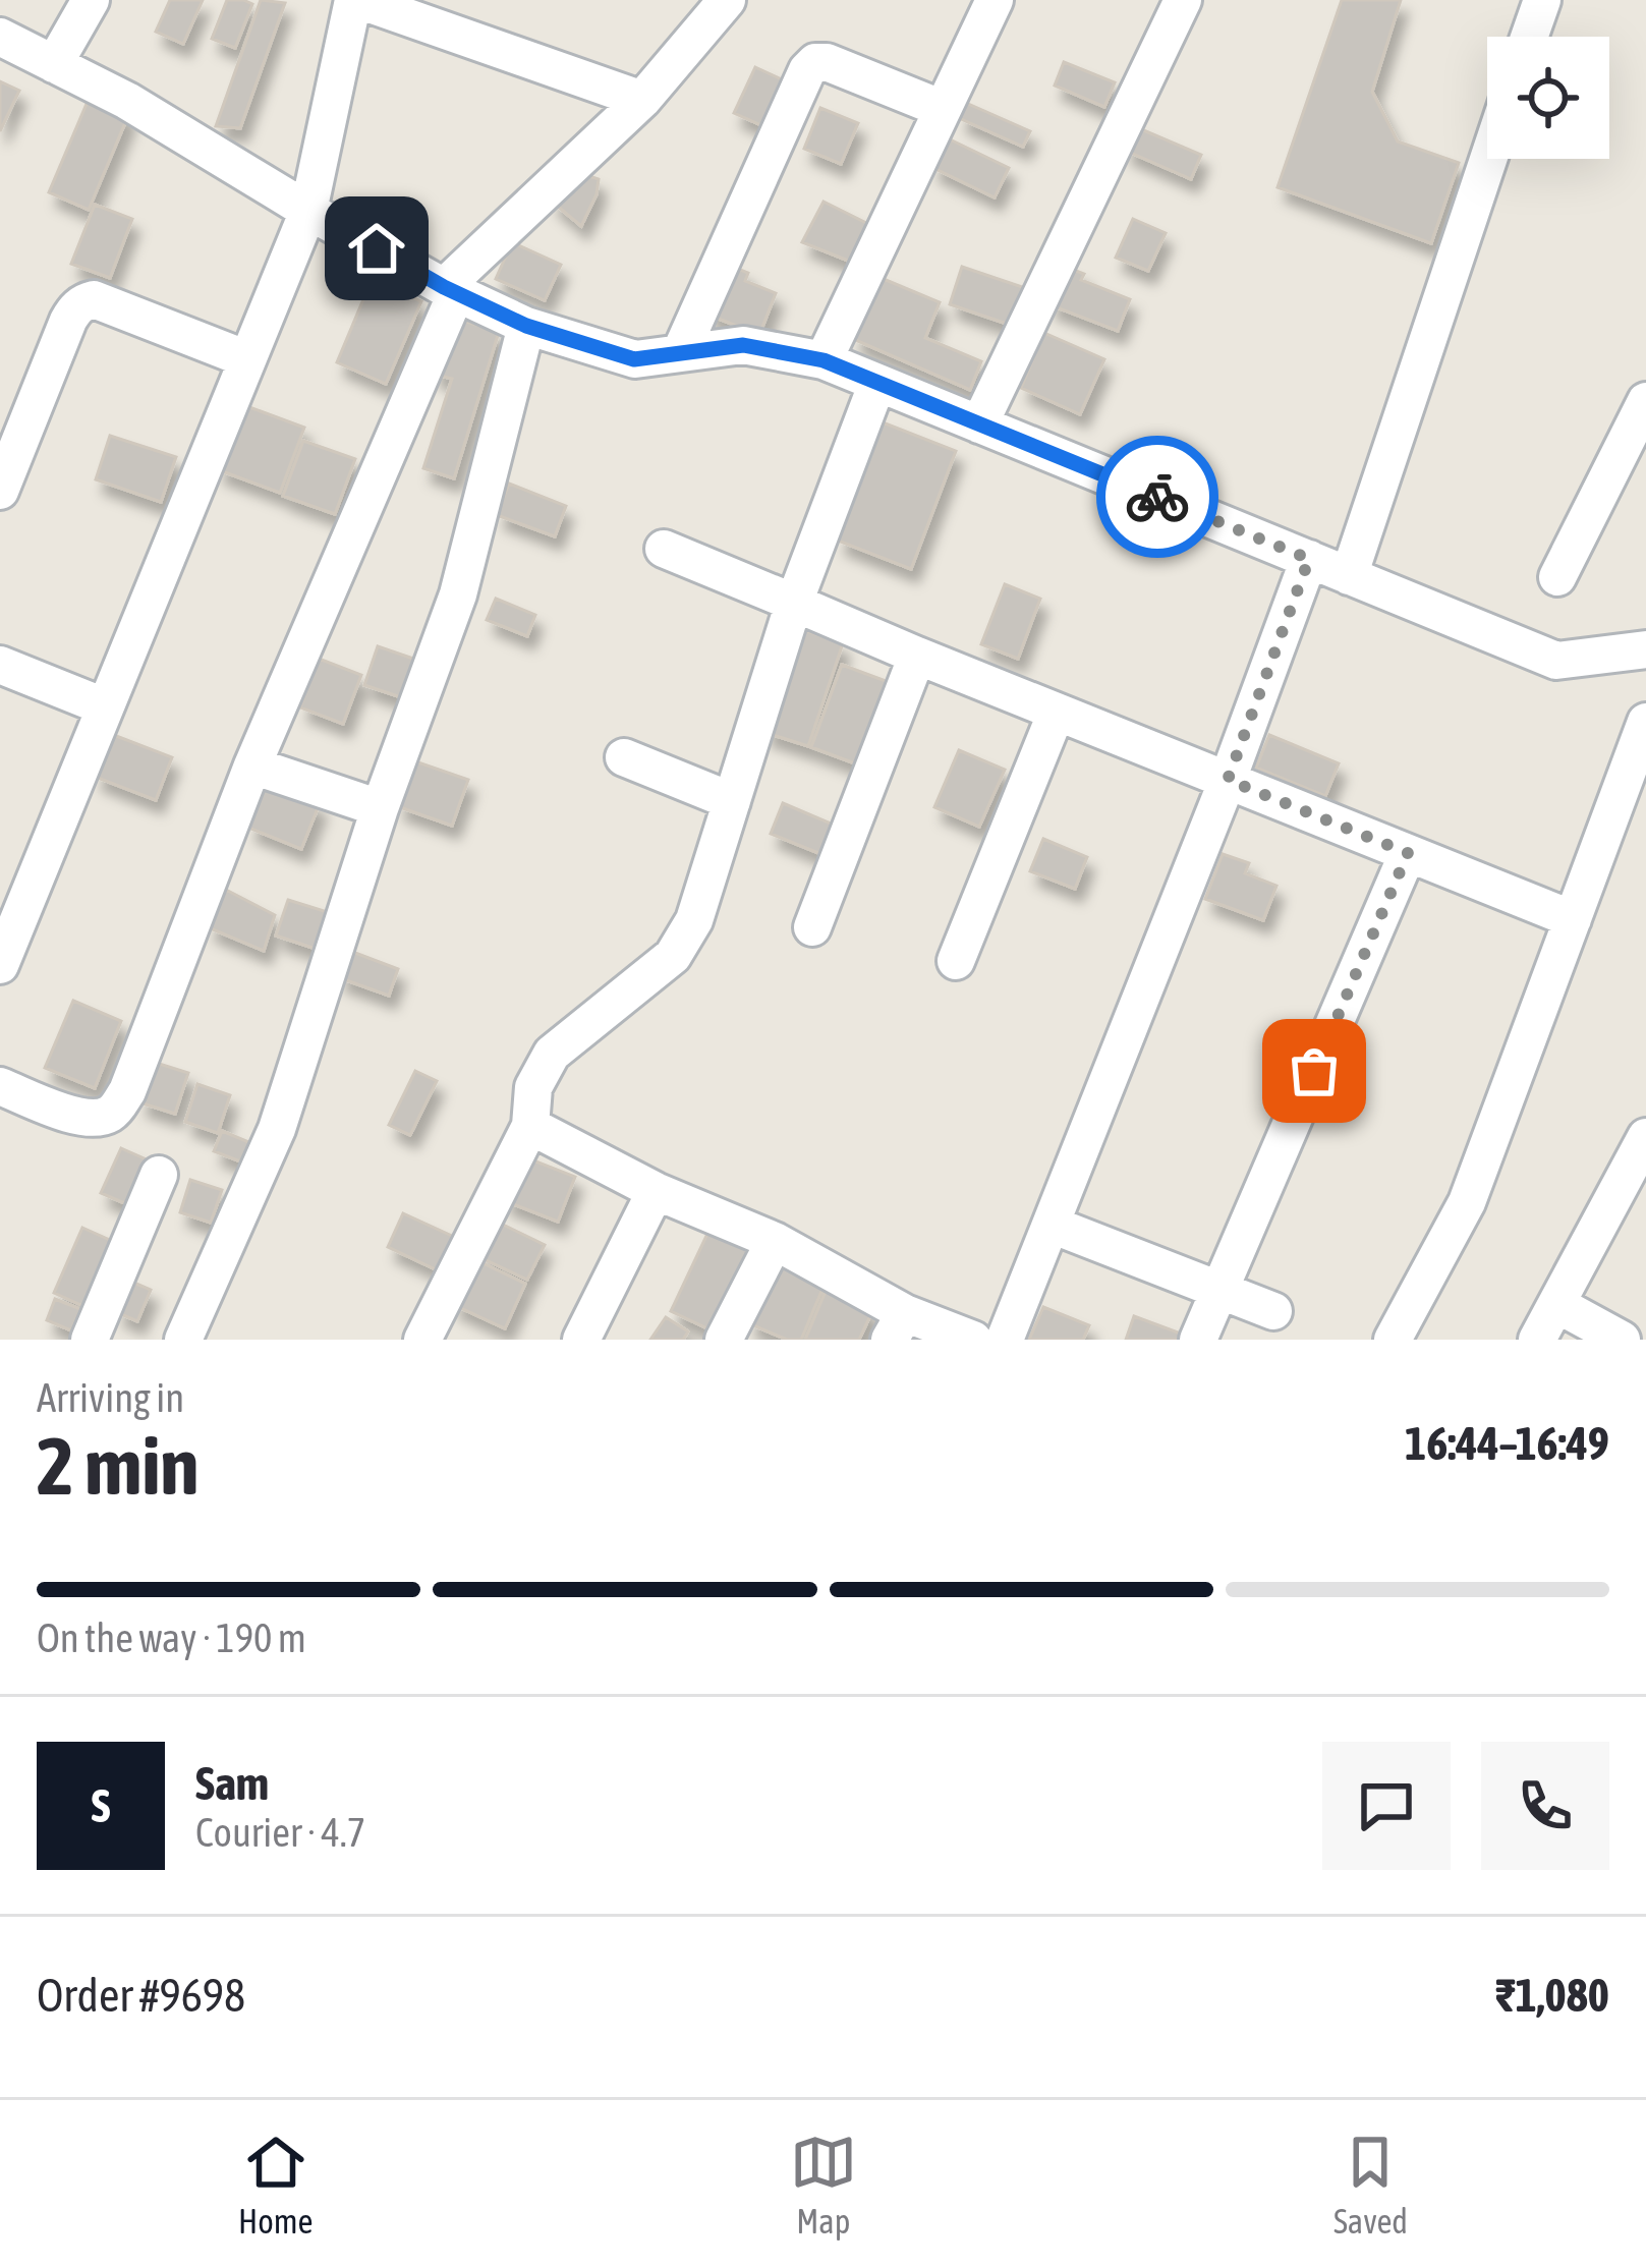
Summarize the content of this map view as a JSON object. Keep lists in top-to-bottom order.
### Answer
{
  "page": {
    "heading": ["2 min", "Arriving in", "16:44–16:49"],
    "panel": [
      "Sam",
      "Courier · 4.7",
      "Order #9698",
      "₹1,080"
    ],
    "bar": "On the way · 190 m",
    "round": "S",
    "tabs": ["Home", "Map", "Saved"]
  }
}
